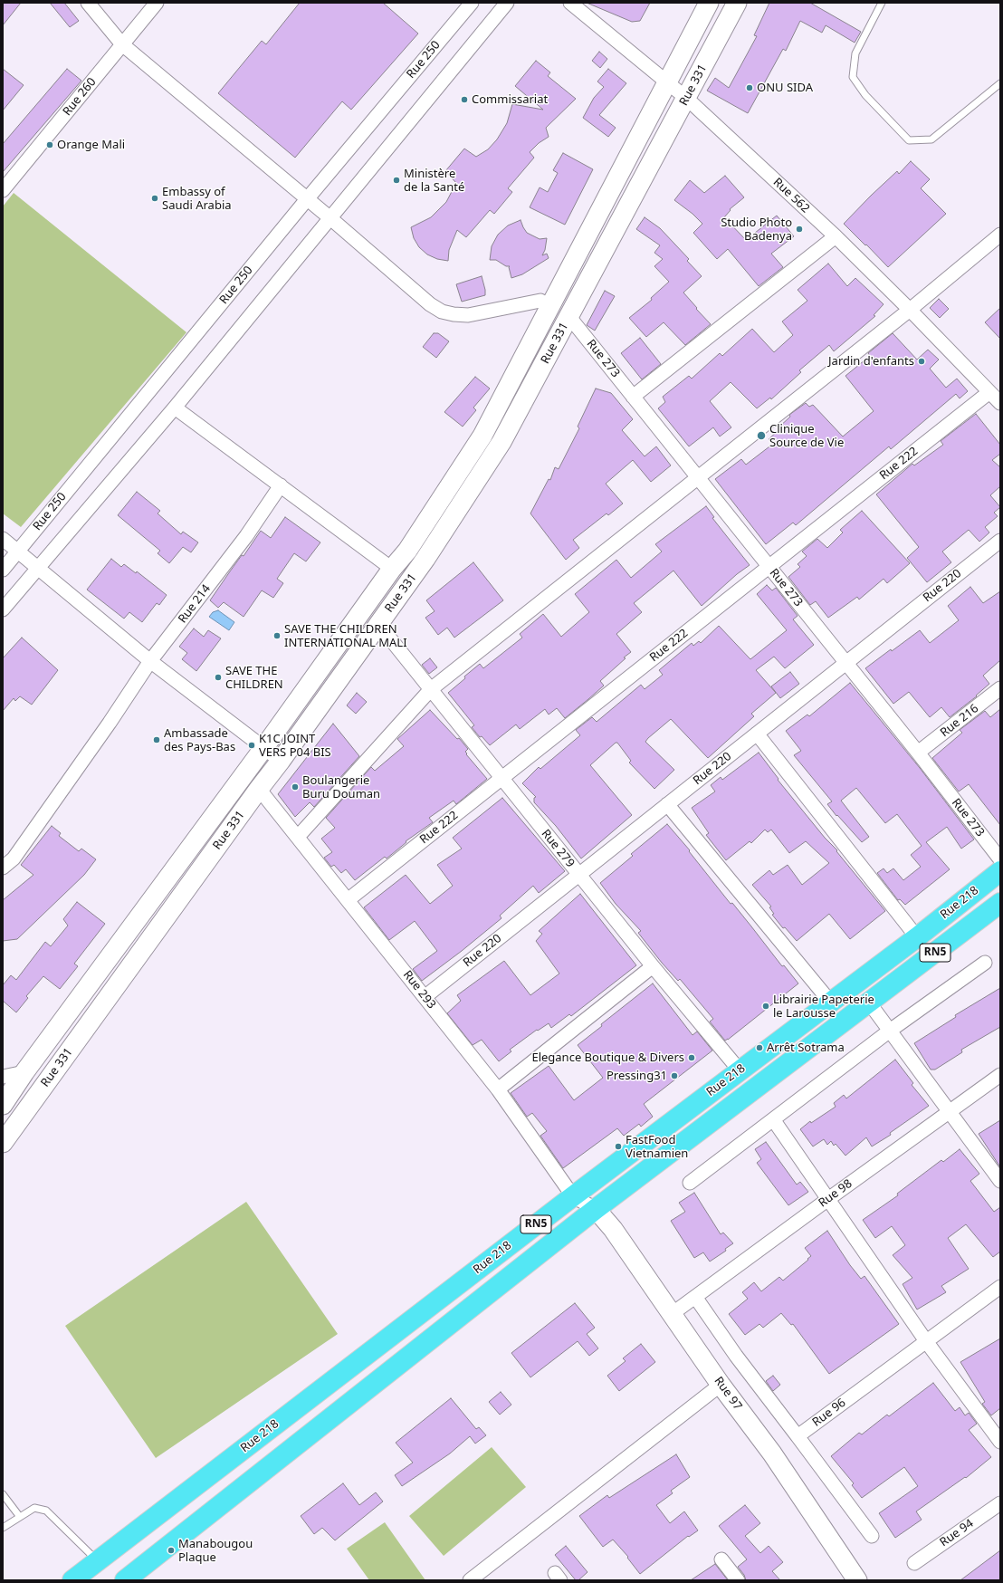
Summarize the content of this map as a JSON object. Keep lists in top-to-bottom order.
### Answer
{
  "streets": {
    "highway": ["Rue 218", "RN5"],
    "street": [
      "Rue 250",
      "Rue 331",
      "Rue 260",
      "Rue 562",
      "Rue 273",
      "Rue 222",
      "Rue 220",
      "Rue 214",
      "Rue 216",
      "Rue 279",
      "Rue 293",
      "Rue 98",
      "Rue 97",
      "Rue 96",
      "Rue 94"
    ]
  },
  "crossings": [
    ["Rue 331", "Rue 562"],
    ["Rue 331", "Rue 273"],
    ["Rue 331", "Rue 279"],
    ["Rue 331", "Rue 293"],
    ["Rue 562", "Rue 222"],
    ["Rue 273", "Rue 222"],
    ["Rue 273", "Rue 220"],
    ["Rue 273", "Rue 216"],
    ["Rue 222", "Rue 279"],
    ["Rue 222", "Rue 293"],
    ["Rue 220", "Rue 279"],
    ["Rue 220", "Rue 293"],
    ["Rue 279", "Rue 218"],
    ["Rue 218", "Rue 293"],
    ["Rue 218", "Rue 97"],
    ["Rue 98", "Rue 97"]
  ],
  "places": [
    "ONU SIDA",
    "Commissariat",
    "Orange Mali",
    "Ministère de la Santé",
    "Embassy of Saudi Arabia",
    "Studio Photo Badenya",
    "Jardin d'enfants",
    "Clinique Source de Vie",
    "SAVE THE CHILDREN INTERNATIONAL MALI",
    "SAVE THE CHILDREN",
    "Ambassade des Pays-Bas",
    "K1C JOINT VERS P04 BIS",
    "Boulangerie Buru Douman",
    "Librairie Papeterie le Larousse",
    "Arrêt Sotrama",
    "Elegance Boutique & Divers",
    "Pressing31",
    "FastFood Vietnamien",
    "Manabougou Plaque"
  ]
}
